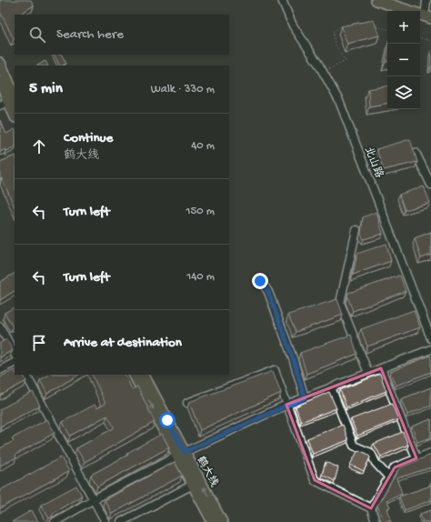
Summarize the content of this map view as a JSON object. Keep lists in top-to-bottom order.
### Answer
{
  "streets": {
    "main road": ["鹤大线"],
    "street": ["北山路"]
  },
  "page": {
    "map_buttons": ["+", "−"],
    "search": "Search here",
    "heading": ["5 min", "Walk · 330 m"],
    "list": [
      ["Continue", "鹤大线", "40 m"],
      ["Turn left", "150 m"],
      ["Turn left", "140 m"],
      "Arrive at destination"
    ]
  }
}
